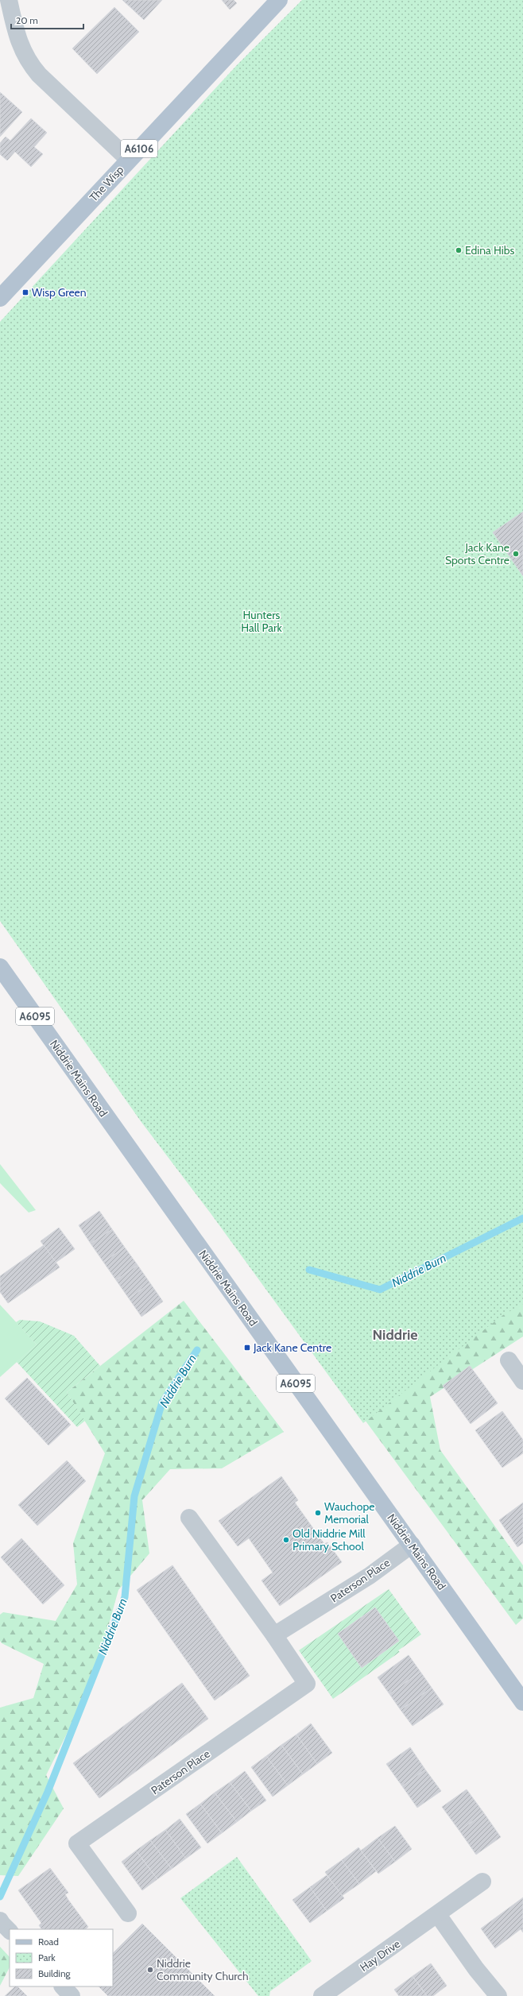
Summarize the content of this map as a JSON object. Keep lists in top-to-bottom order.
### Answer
{
  "streets": {
    "main road": [
      "A6106",
      "The Wisp",
      "A6095",
      "Niddrie Mains Road"
    ],
    "street": ["Paterson Place", "Hay Drive"]
  },
  "crossings": [
    ["Niddrie Mains Road", "Paterson Place"]
  ],
  "districts": ["Niddrie"],
  "water": ["Niddrie Burn"],
  "parks": ["Hunters Hall Park"],
  "places": {
    "other": [
      "Edina Hibs",
      "Jack Kane Sports Centre",
      "Wauchope Memorial",
      "Old Niddrie Mill Primary School",
      "Niddrie Community Church"
    ],
    "transit": ["Wisp Green", "Jack Kane Centre"]
  },
  "legend": ["Road", "Park", "Building"],
  "scale_bar": "20 m"
}
